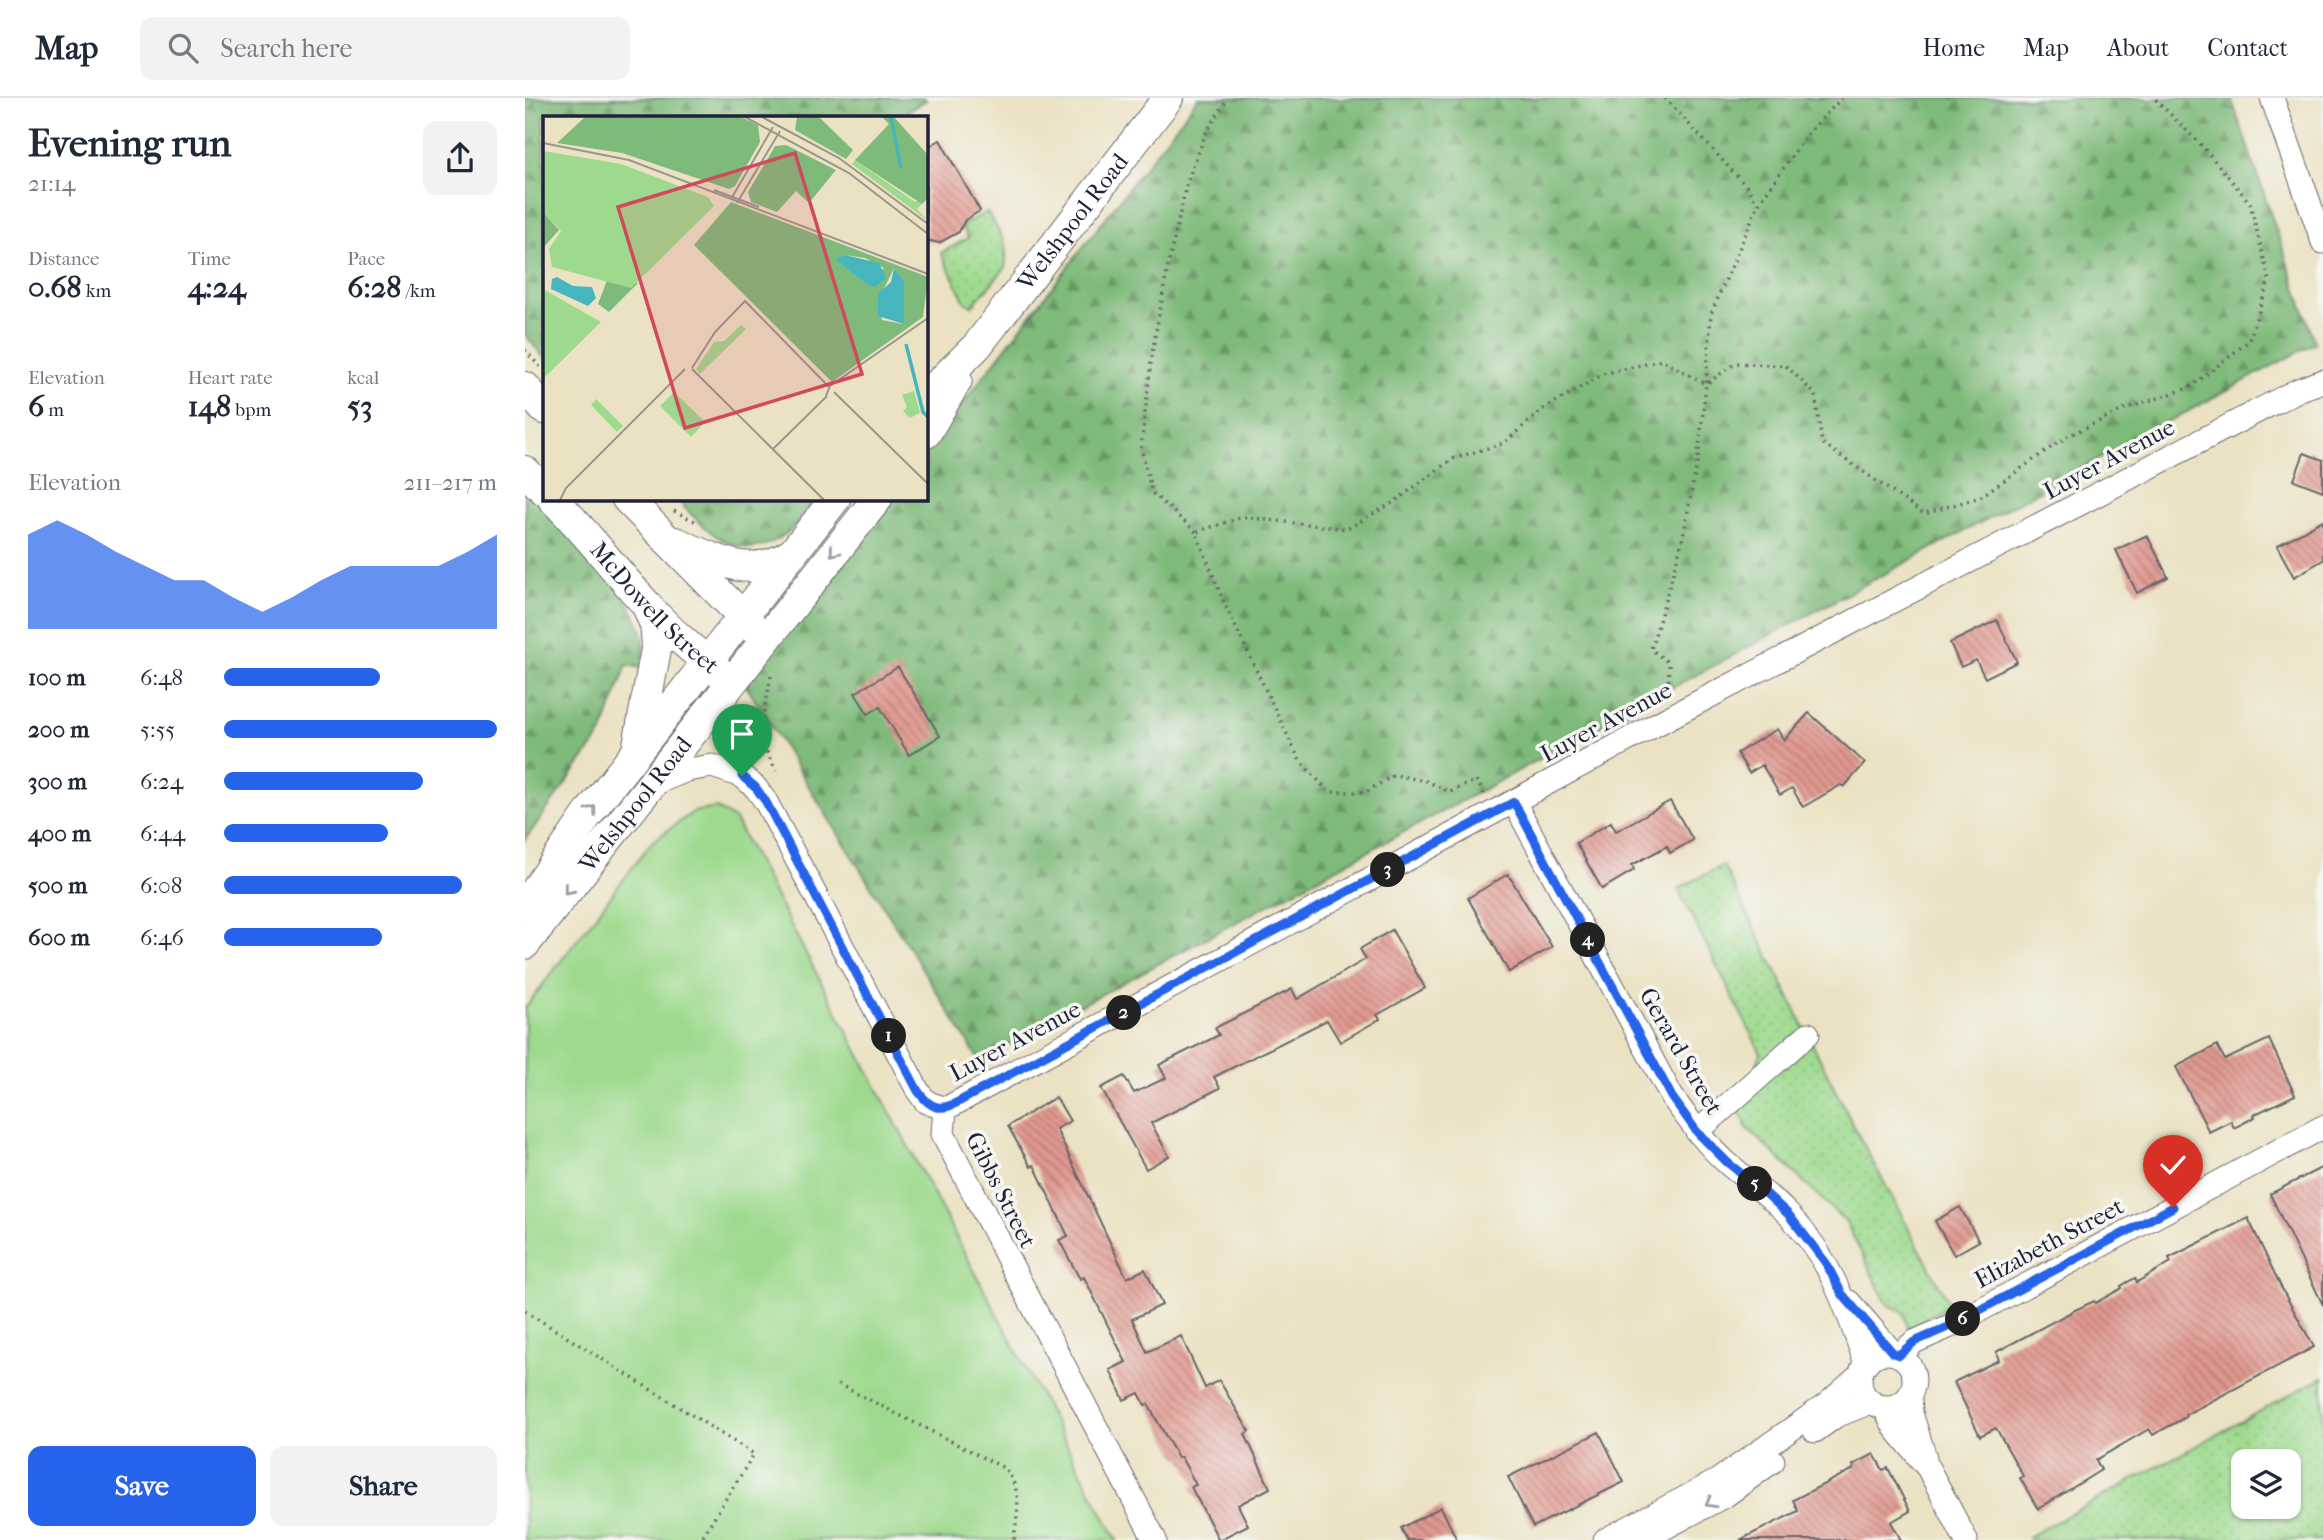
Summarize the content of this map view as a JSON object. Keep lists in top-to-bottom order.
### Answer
{
  "streets": {
    "main road": ["Welshpool Road", "McDowell Street"],
    "street": [
      "Luyer Avenue",
      "Gerard Street",
      "Gibbs Street",
      "Elizabeth Street"
    ]
  },
  "crossings": [
    ["Welshpool Road", "McDowell Street"],
    ["Welshpool Road", "Gibbs Street"],
    ["Luyer Avenue", "Gerard Street"],
    ["Luyer Avenue", "Gibbs Street"],
    ["Gerard Street", "Elizabeth Street"]
  ],
  "page": {
    "header": "Map",
    "search": "Search here",
    "nav": [
      "Home",
      "Map",
      "About",
      "Contact"
    ],
    "heading": ["Evening run", "21:14"],
    "stats": [
      ["Distance", "0.68 km"],
      ["Time", "4:24"],
      ["Pace", "6:28 /km"],
      ["Elevation", "6 m"],
      ["Heart rate", "148 bpm"],
      ["kcal", "53"]
    ],
    "chart": ["Elevation", "211–217 m"],
    "list": [
      {
        "name": "100 m",
        "note": "6:48"
      },
      {
        "name": "200 m",
        "note": "5:55"
      },
      {
        "name": "300 m",
        "note": "6:24"
      },
      {
        "name": "400 m",
        "note": "6:44"
      },
      {
        "name": "500 m",
        "note": "6:08"
      },
      {
        "name": "600 m",
        "note": "6:46"
      }
    ],
    "pins": [
      "3",
      "4",
      "2",
      "1",
      "5",
      "6"
    ],
    "buttons": ["Save", "Share"]
  }
}
